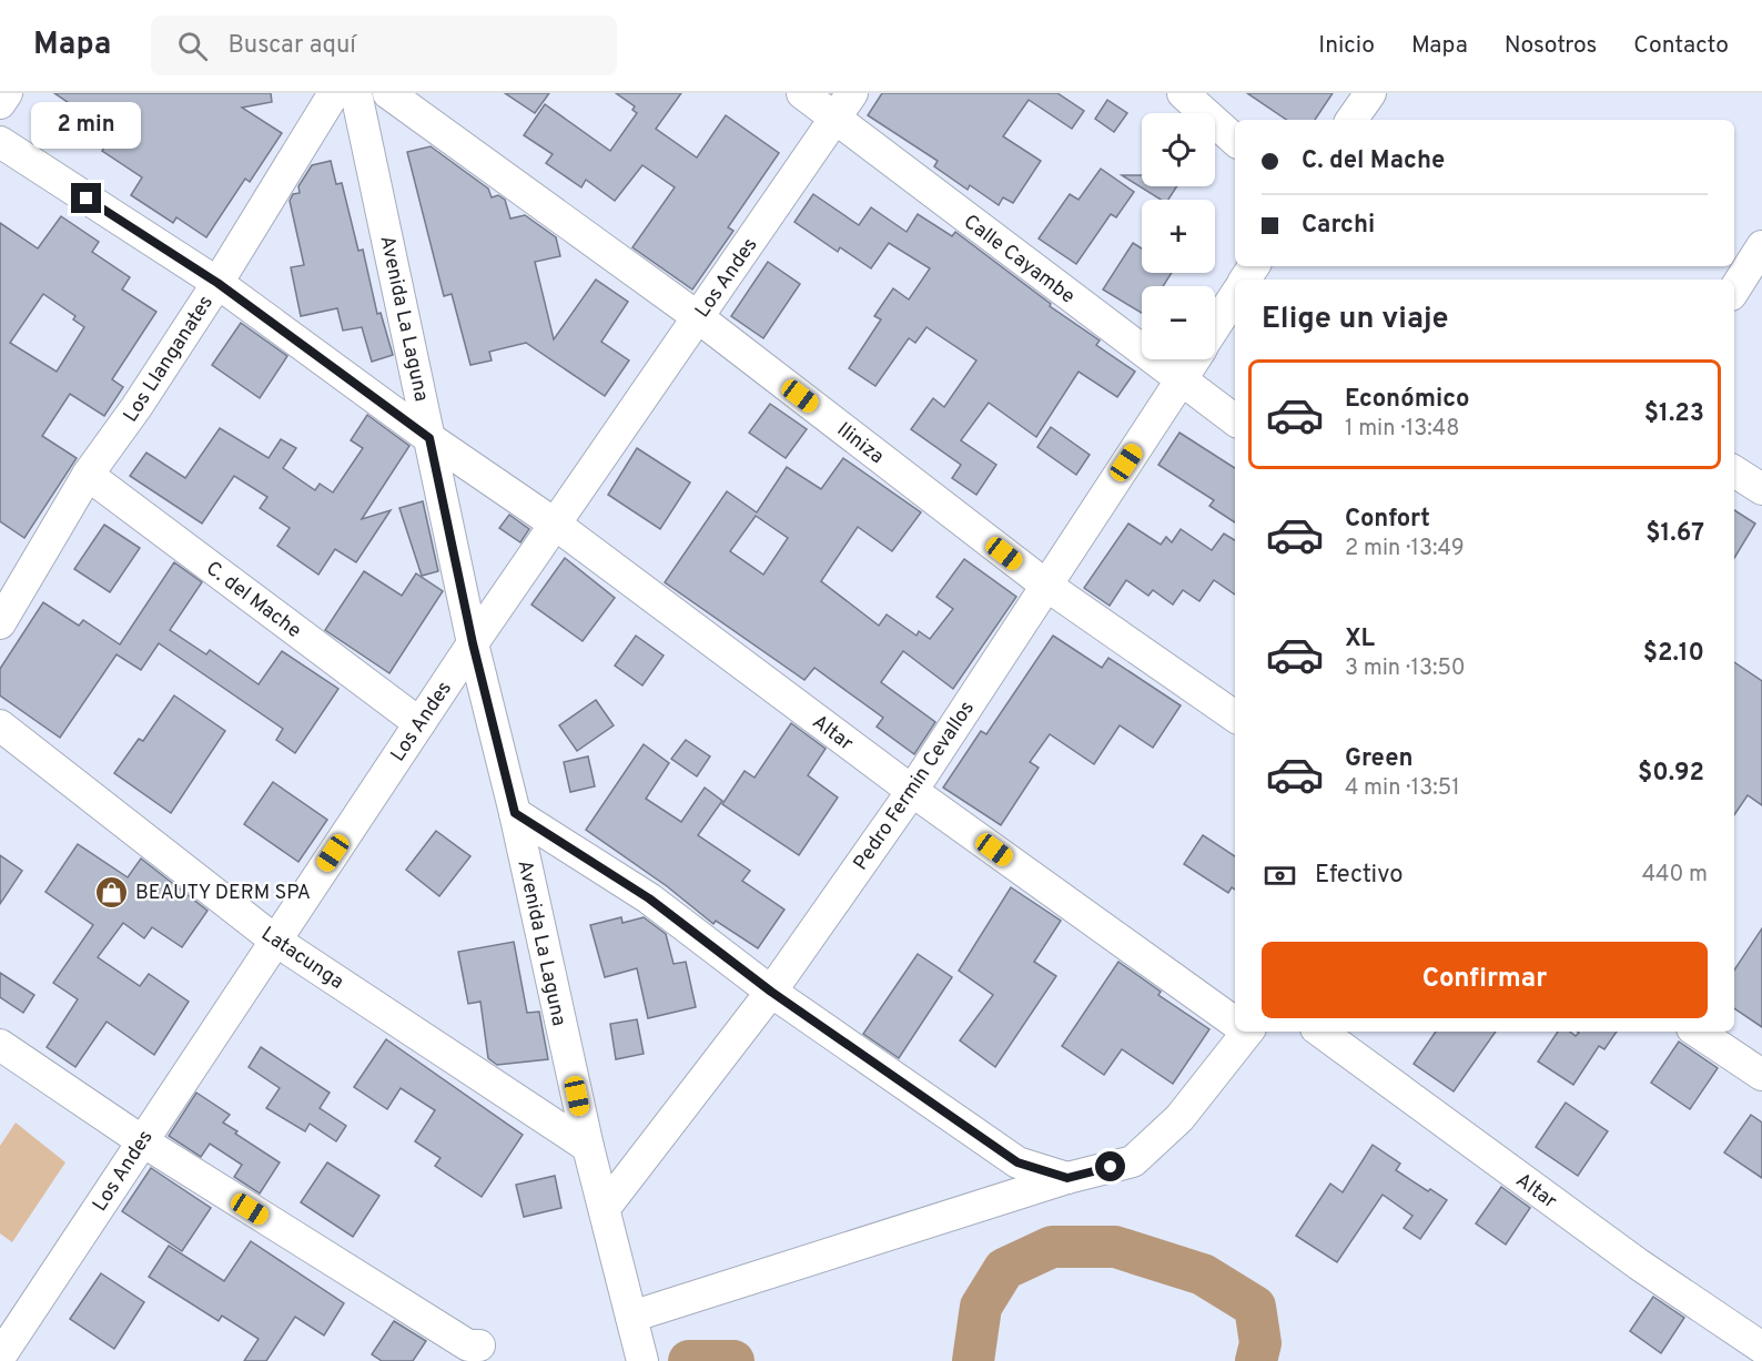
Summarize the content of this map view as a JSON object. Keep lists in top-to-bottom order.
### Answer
{
  "streets": {
    "street": [
      "Calle Cayambe",
      "Los Andes",
      "Avenida La Laguna",
      "Los Llanganates",
      "Iliniza",
      "C. del Mache",
      "Altar",
      "Pedro Fermin Cevallos",
      "Latacunga"
    ]
  },
  "crossings": [
    ["Calle Cayambe", "Los Andes"],
    ["Calle Cayambe", "Pedro Fermin Cevallos"],
    ["Los Andes", "Avenida La Laguna"],
    ["Los Andes", "Iliniza"],
    ["Los Andes", "C. del Mache"],
    ["Los Andes", "Altar"],
    ["Los Andes", "Latacunga"],
    ["Avenida La Laguna", "Altar"],
    ["Avenida La Laguna", "Pedro Fermin Cevallos"],
    ["Avenida La Laguna", "Latacunga"],
    ["Los Llanganates", "C. del Mache"],
    ["Los Llanganates", "Altar"],
    ["Iliniza", "Pedro Fermin Cevallos"],
    ["Altar", "Pedro Fermin Cevallos"]
  ],
  "places": {
    "shop": ["BEAUTY DERM SPA"]
  },
  "page": {
    "header": "Mapa",
    "search": "Buscar aquí",
    "nav": [
      "Inicio",
      "Mapa",
      "Nosotros",
      "Contacto"
    ],
    "bubble": "2 min",
    "map_buttons": ["+", "−"],
    "banner": ["C. del Mache", "Carchi"],
    "heading": "Elige un viaje",
    "list": [
      {
        "name": "Económico",
        "note": "1 min · 13:48",
        "value": "$1.23"
      },
      {
        "name": "Confort",
        "note": "2 min · 13:49",
        "value": "$1.67"
      },
      {
        "name": "XL",
        "note": "3 min · 13:50",
        "value": "$2.10"
      },
      {
        "name": "Green",
        "note": "4 min · 13:51",
        "value": "$0.92"
      }
    ],
    "pay": ["Efectivo", "440 m"],
    "buttons": "Confirmar"
  }
}
